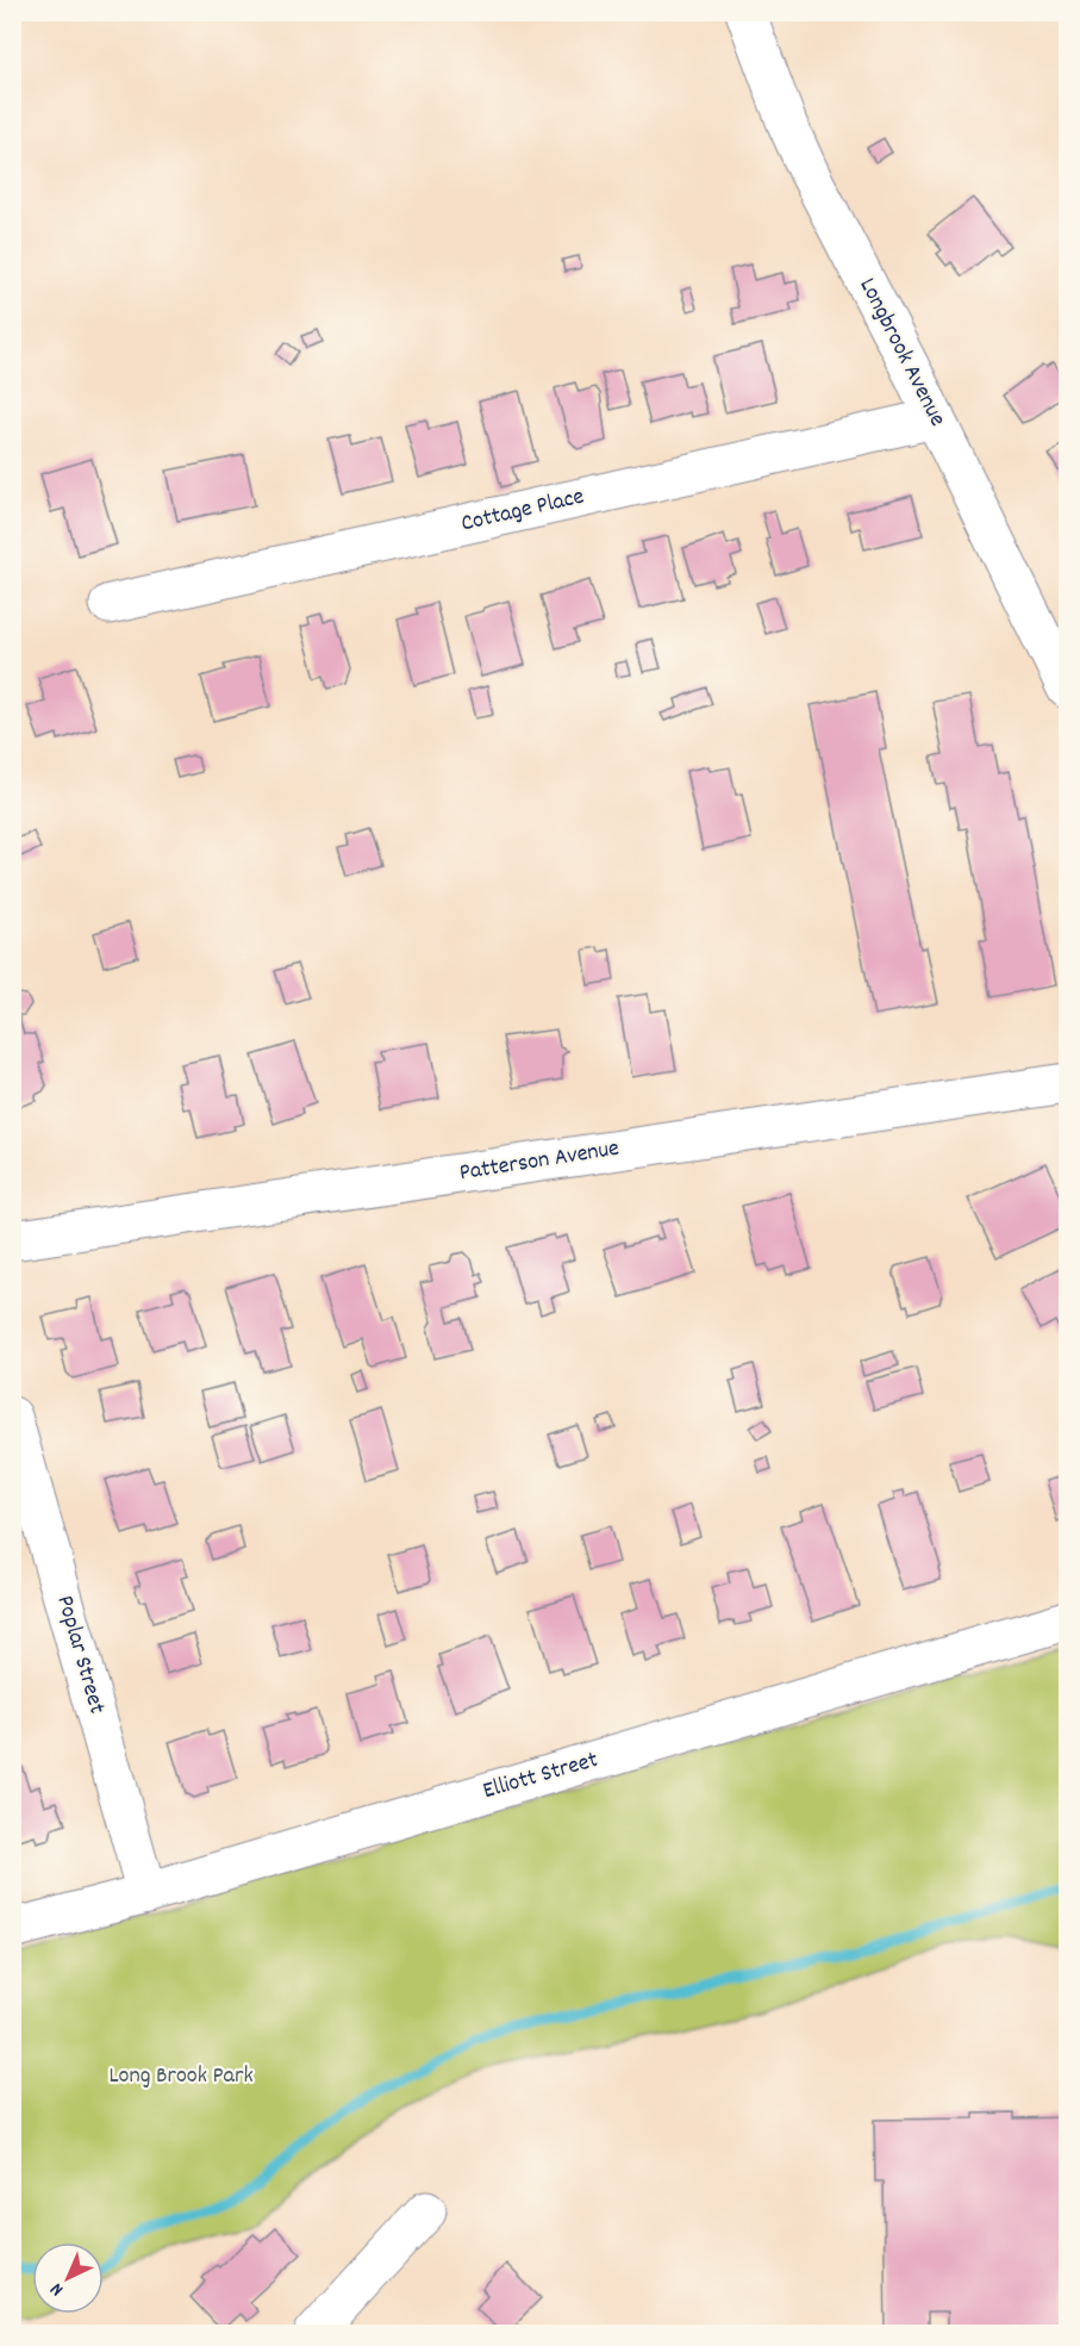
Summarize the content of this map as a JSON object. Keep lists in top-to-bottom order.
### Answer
{
  "streets": {
    "street": [
      "Longbrook Avenue",
      "Cottage Place",
      "Patterson Avenue",
      "Poplar Street",
      "Elliott Street"
    ]
  },
  "crossings": [
    ["Longbrook Avenue", "Cottage Place"],
    ["Poplar Street", "Elliott Street"]
  ],
  "parks": ["Long Brook Park"],
  "north": "bottom left"
}
